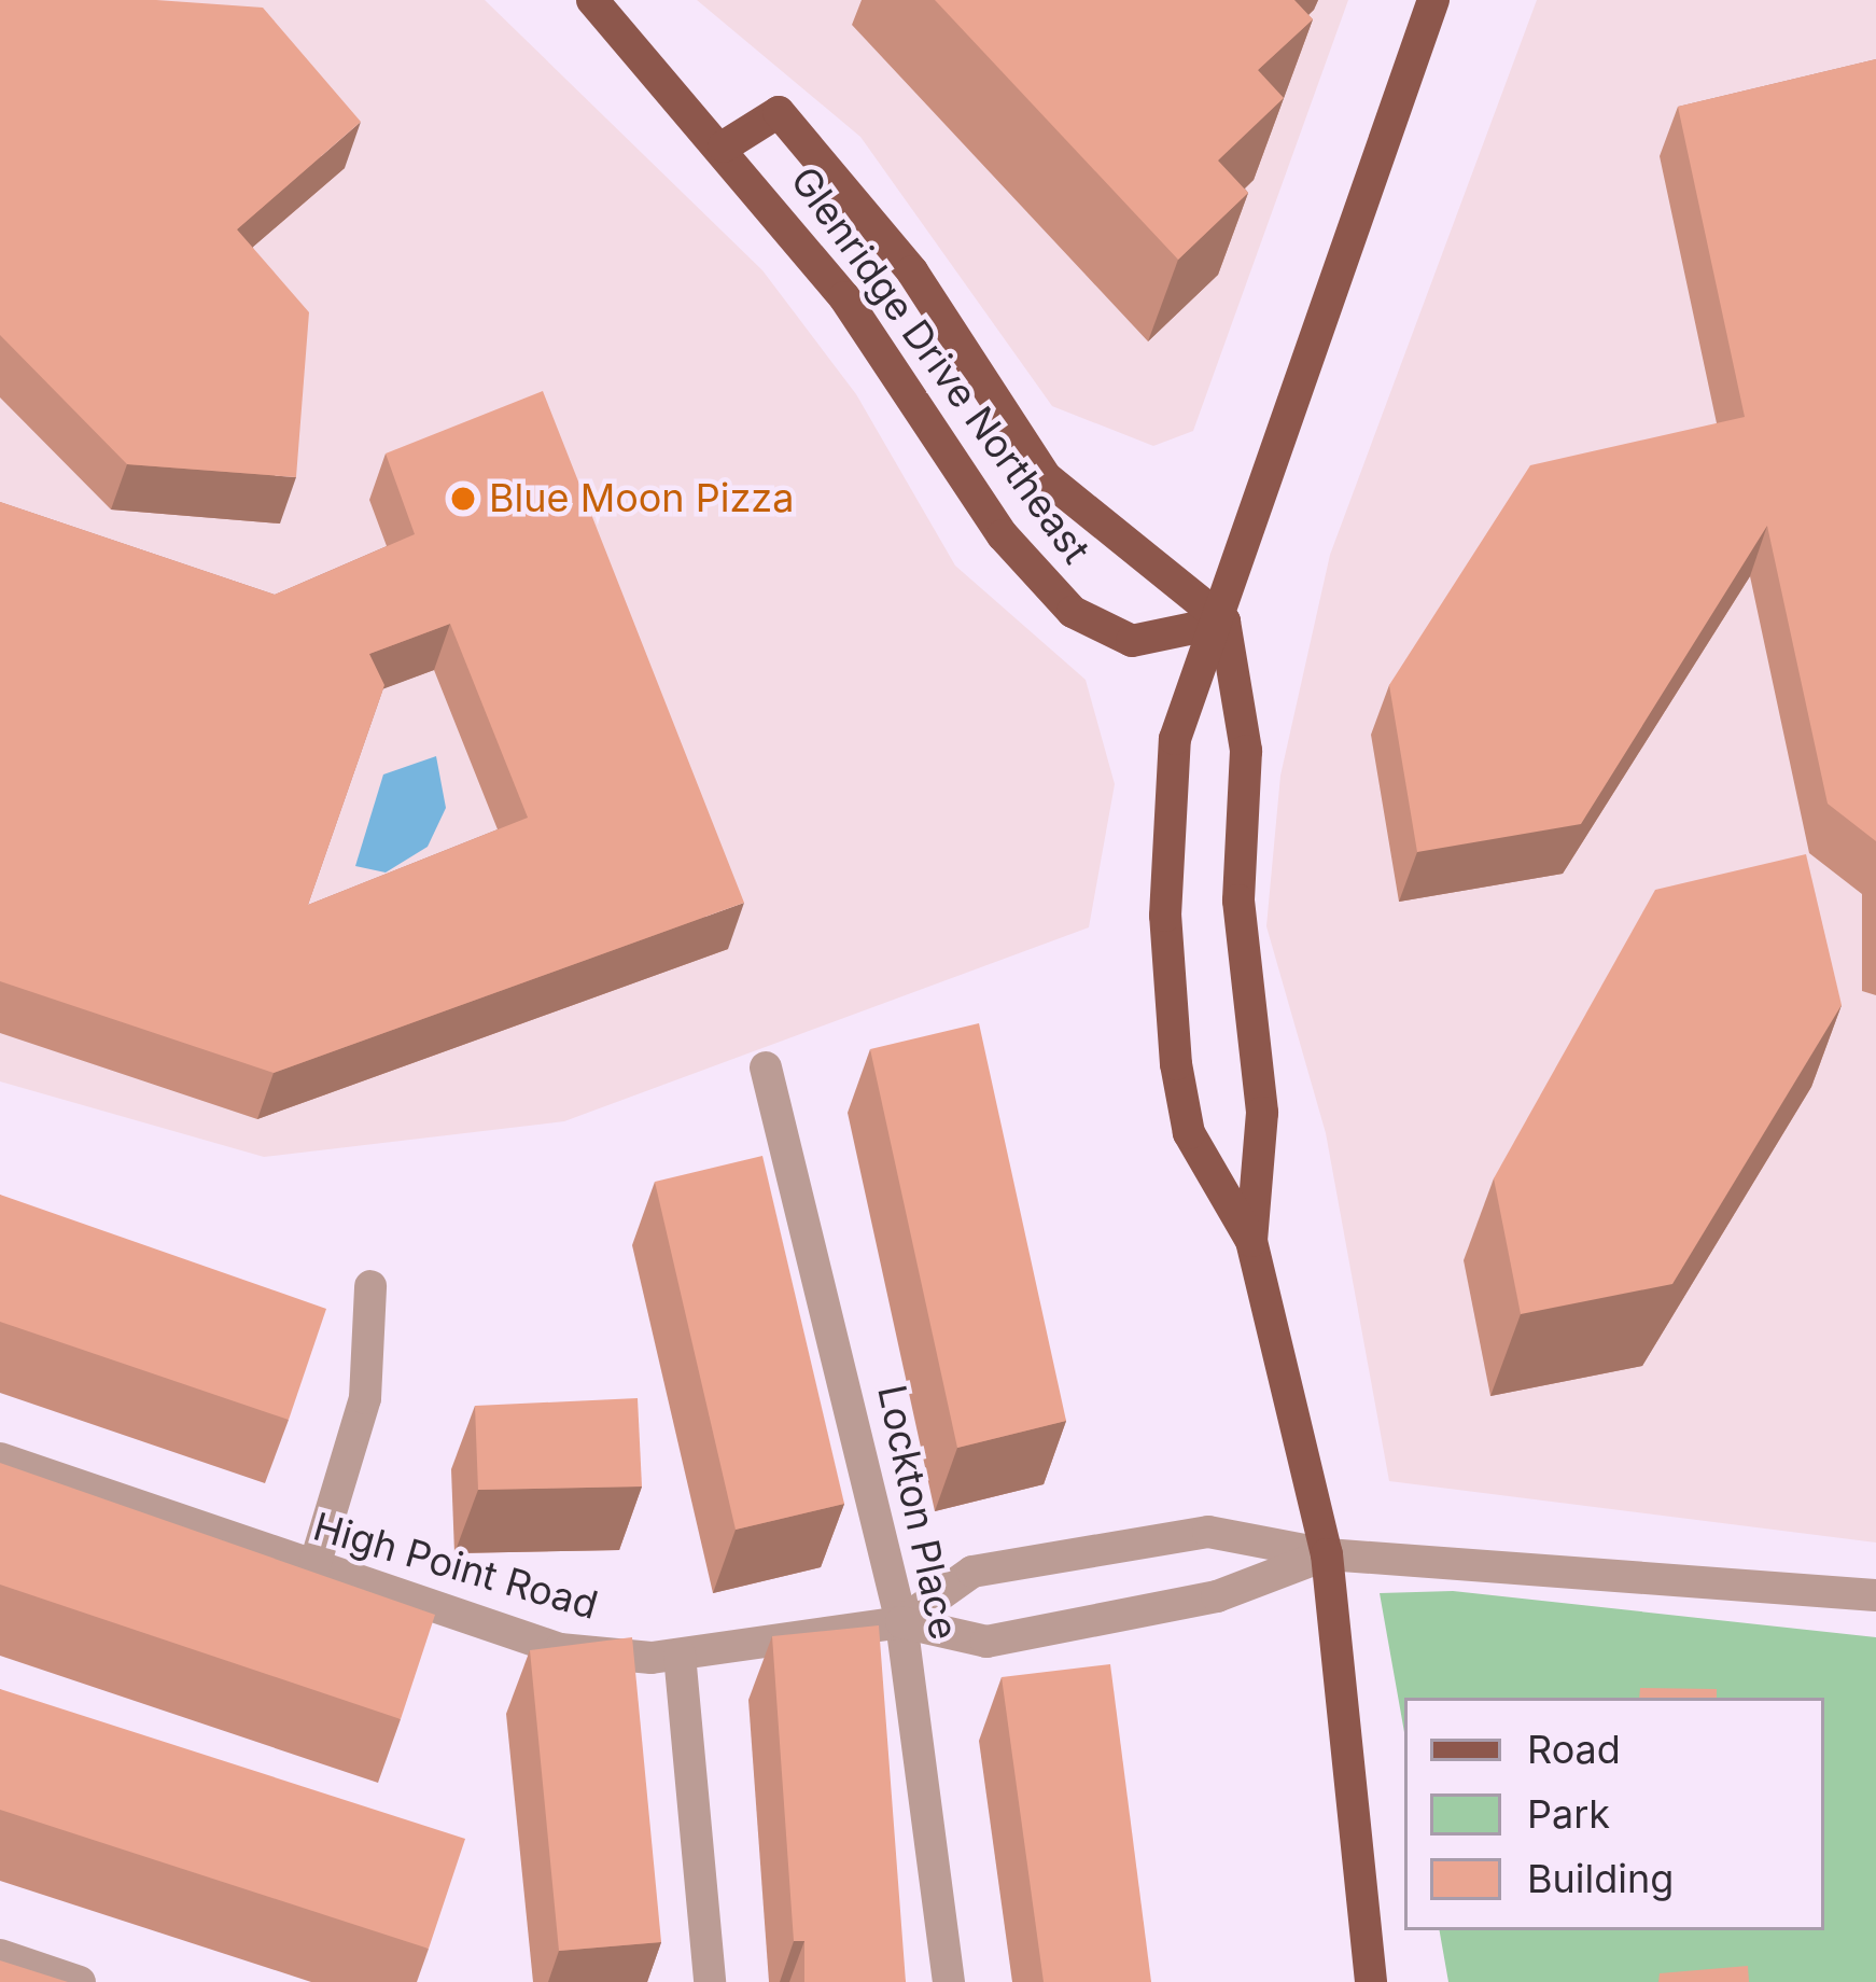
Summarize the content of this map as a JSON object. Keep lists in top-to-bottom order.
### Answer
{
  "streets": {
    "main road": ["Glenridge Drive Northeast"],
    "street": ["Lockton Place", "High Point Road"]
  },
  "crossings": [
    ["Lockton Place", "High Point Road"]
  ],
  "places": ["Blue Moon Pizza"],
  "legend": ["Road", "Park", "Building"]
}
